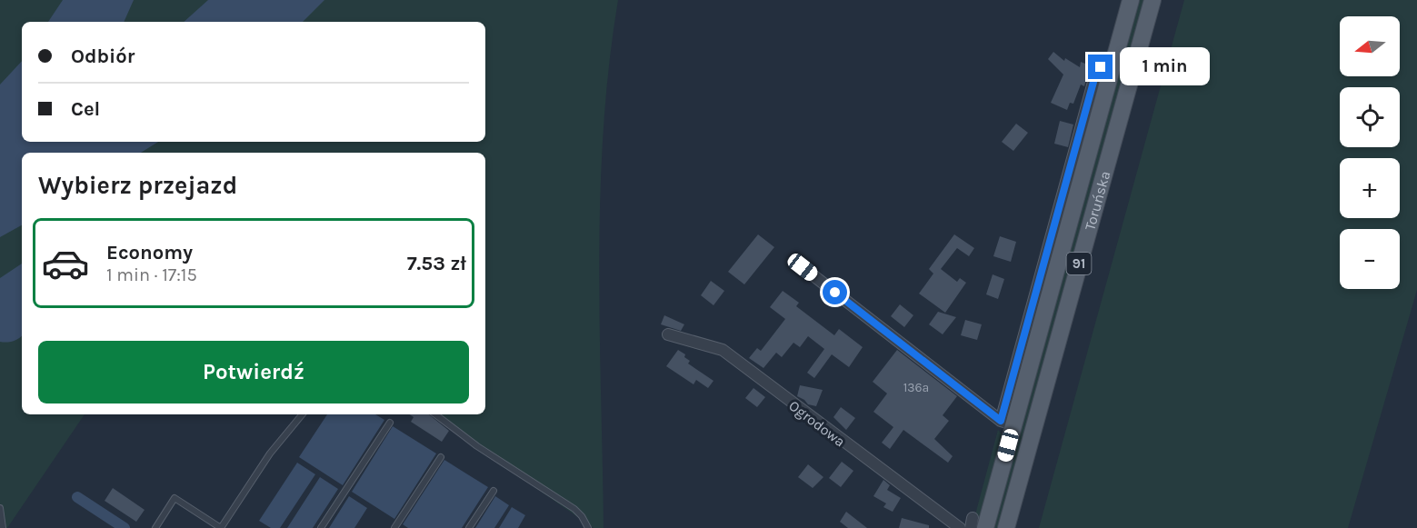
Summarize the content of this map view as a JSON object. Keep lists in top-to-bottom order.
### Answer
{
  "streets": {
    "main road": ["Toruńska", "91"],
    "street": ["Ogrodowa"]
  },
  "house_numbers": ["136a"],
  "north": "left",
  "page": {
    "map_buttons": ["+", "−"],
    "banner": ["Odbiór", "Cel"],
    "bubble": "1 min",
    "heading": "Wybierz przejazd",
    "list": [
      {
        "name": "Economy",
        "note": "1 min · 17:15",
        "value": "7.53 zł"
      }
    ],
    "buttons": "Potwierdź"
  }
}
